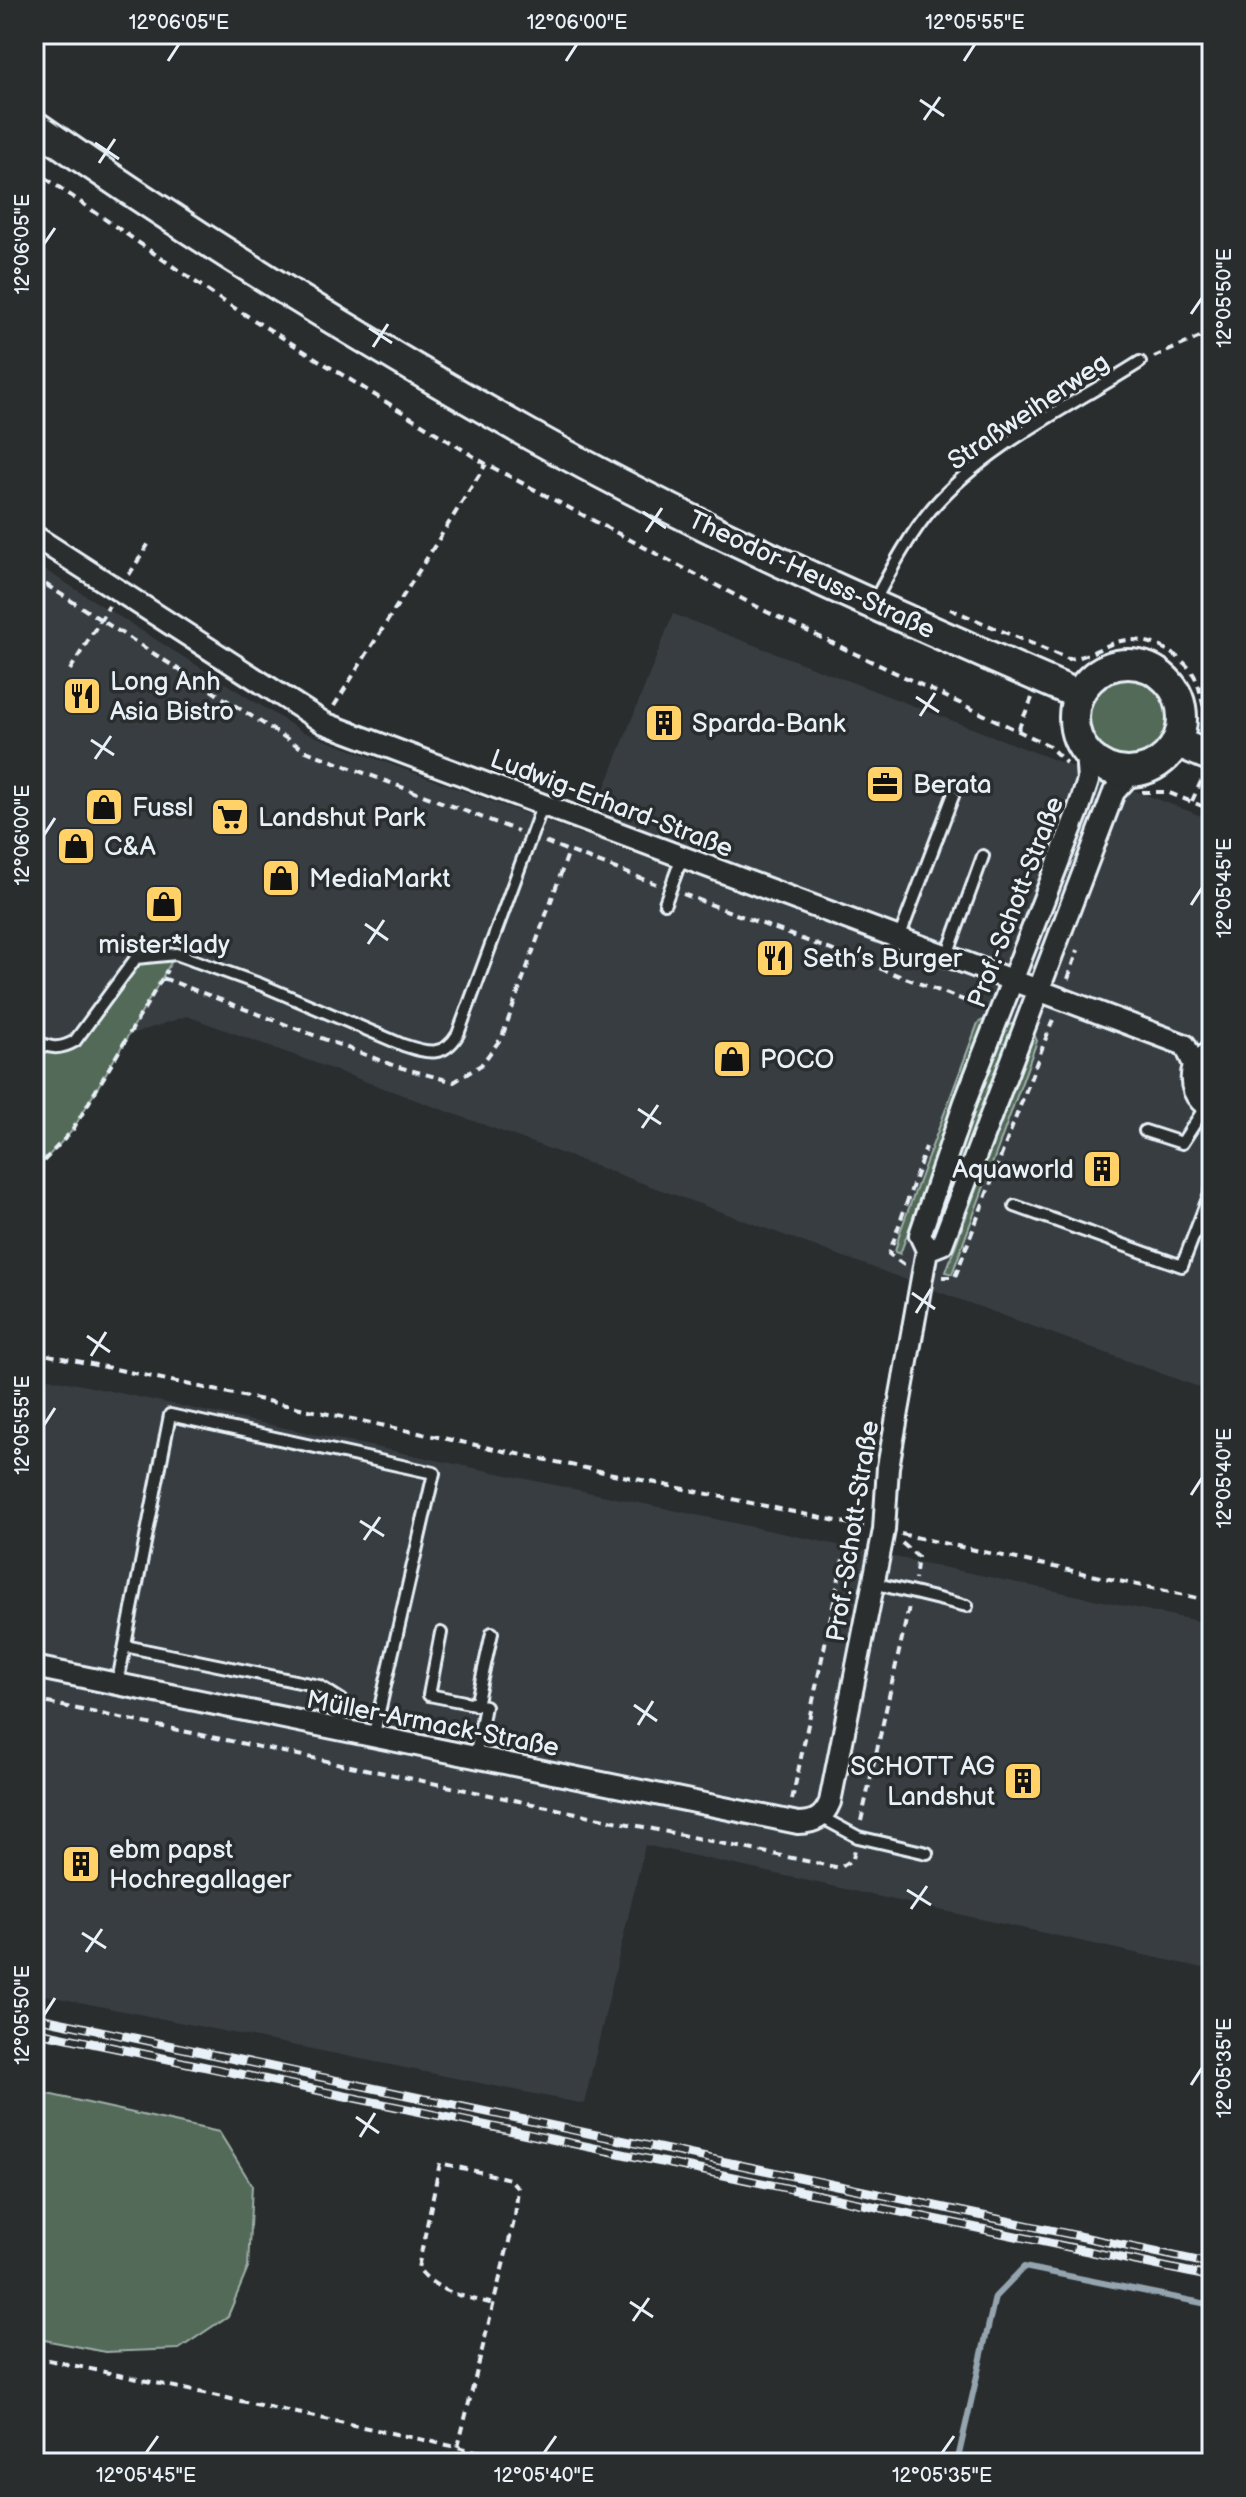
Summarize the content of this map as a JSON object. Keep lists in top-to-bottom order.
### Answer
{
  "streets": {
    "main road": ["Theodor-Heuss-Straße"],
    "street": ["Ludwig-Erhard-Straße", "Prof.-Schott-Straße", "Müller-Armack-Straße"],
    "lane": ["Straßweiherweg"]
  },
  "crossings": [
    ["Straßweiherweg", "Theodor-Heuss-Straße"],
    ["Theodor-Heuss-Straße", "Prof.-Schott-Straße"],
    ["Ludwig-Erhard-Straße", "Prof.-Schott-Straße"],
    ["Prof.-Schott-Straße", "Müller-Armack-Straße"]
  ],
  "places": {
    "restaurant": ["Long Anh Asia Bistro", "Seth’s Burger"],
    "building": [
      "Sparda-Bank",
      "Aquaworld",
      "SCHOTT AG Landshut",
      "ebm papst Hochregallager"
    ],
    "office": ["Berata"],
    "shop": [
      "Fussl",
      "C&A",
      "MediaMarkt",
      "mister*lady",
      "POCO"
    ],
    "supermarket": ["Landshut Park"]
  },
  "coordinates": [
    "12°06'05\"E",
    "12°06'00\"E",
    "12°05'55\"E",
    "12°05'50\"E",
    "12°05'45\"E",
    "12°05'40\"E",
    "12°05'35\"E"
  ]
}
